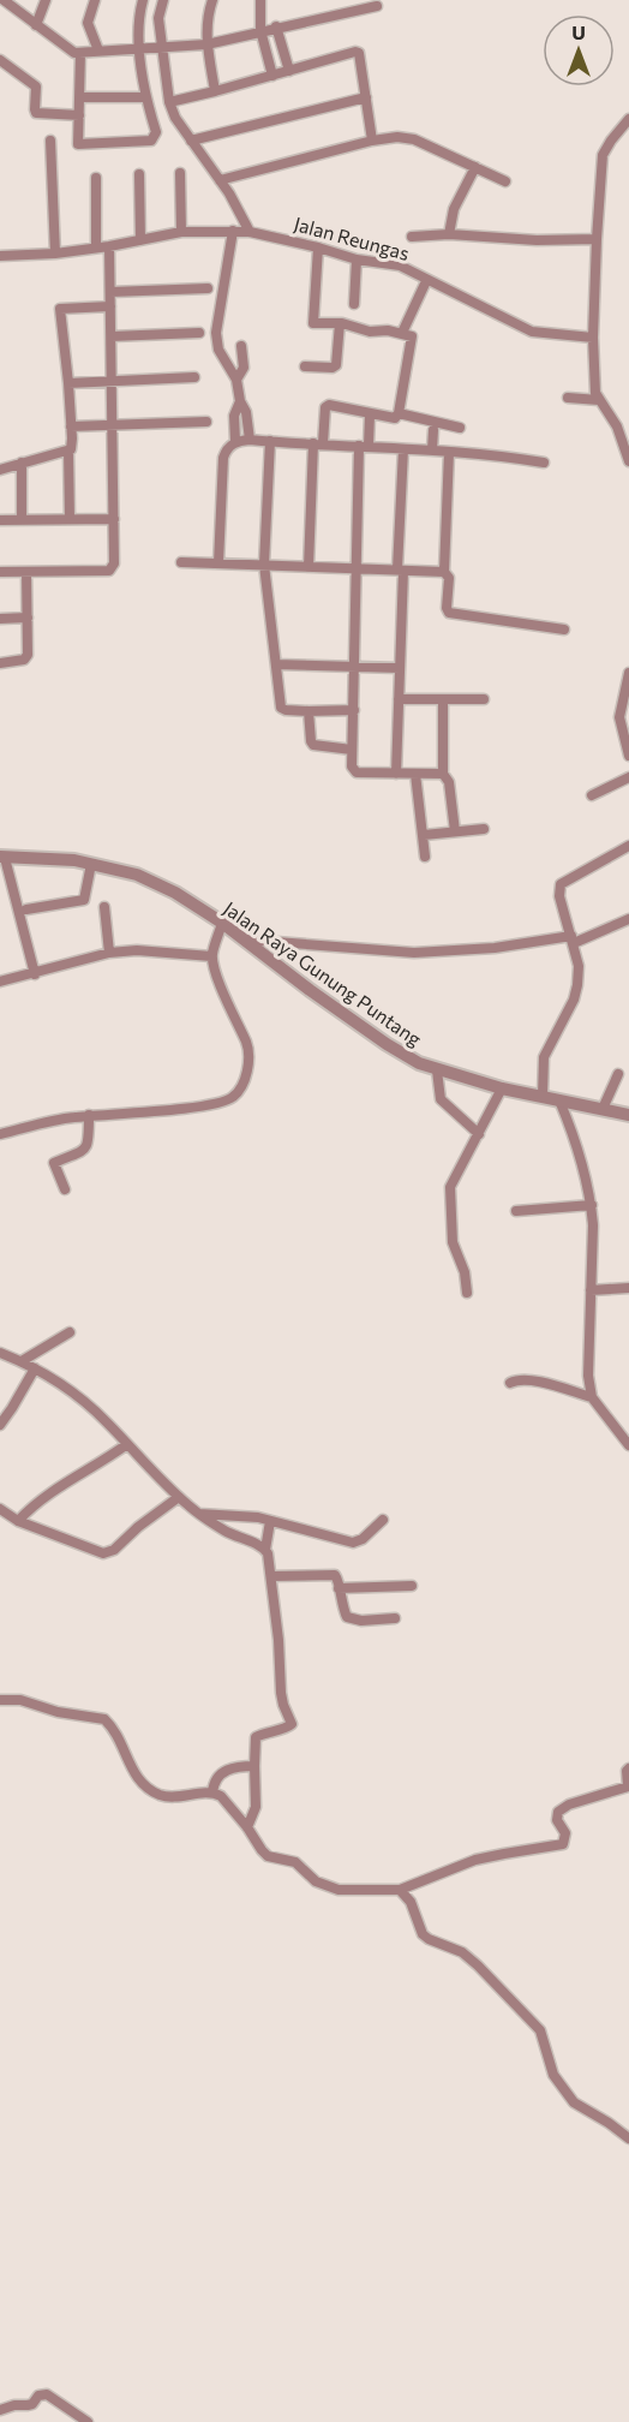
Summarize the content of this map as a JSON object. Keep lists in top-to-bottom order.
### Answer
{
  "streets": {
    "street": ["Jalan Reungas", "Jalan Raya Gunung Puntang"]
  },
  "north": "top"
}
